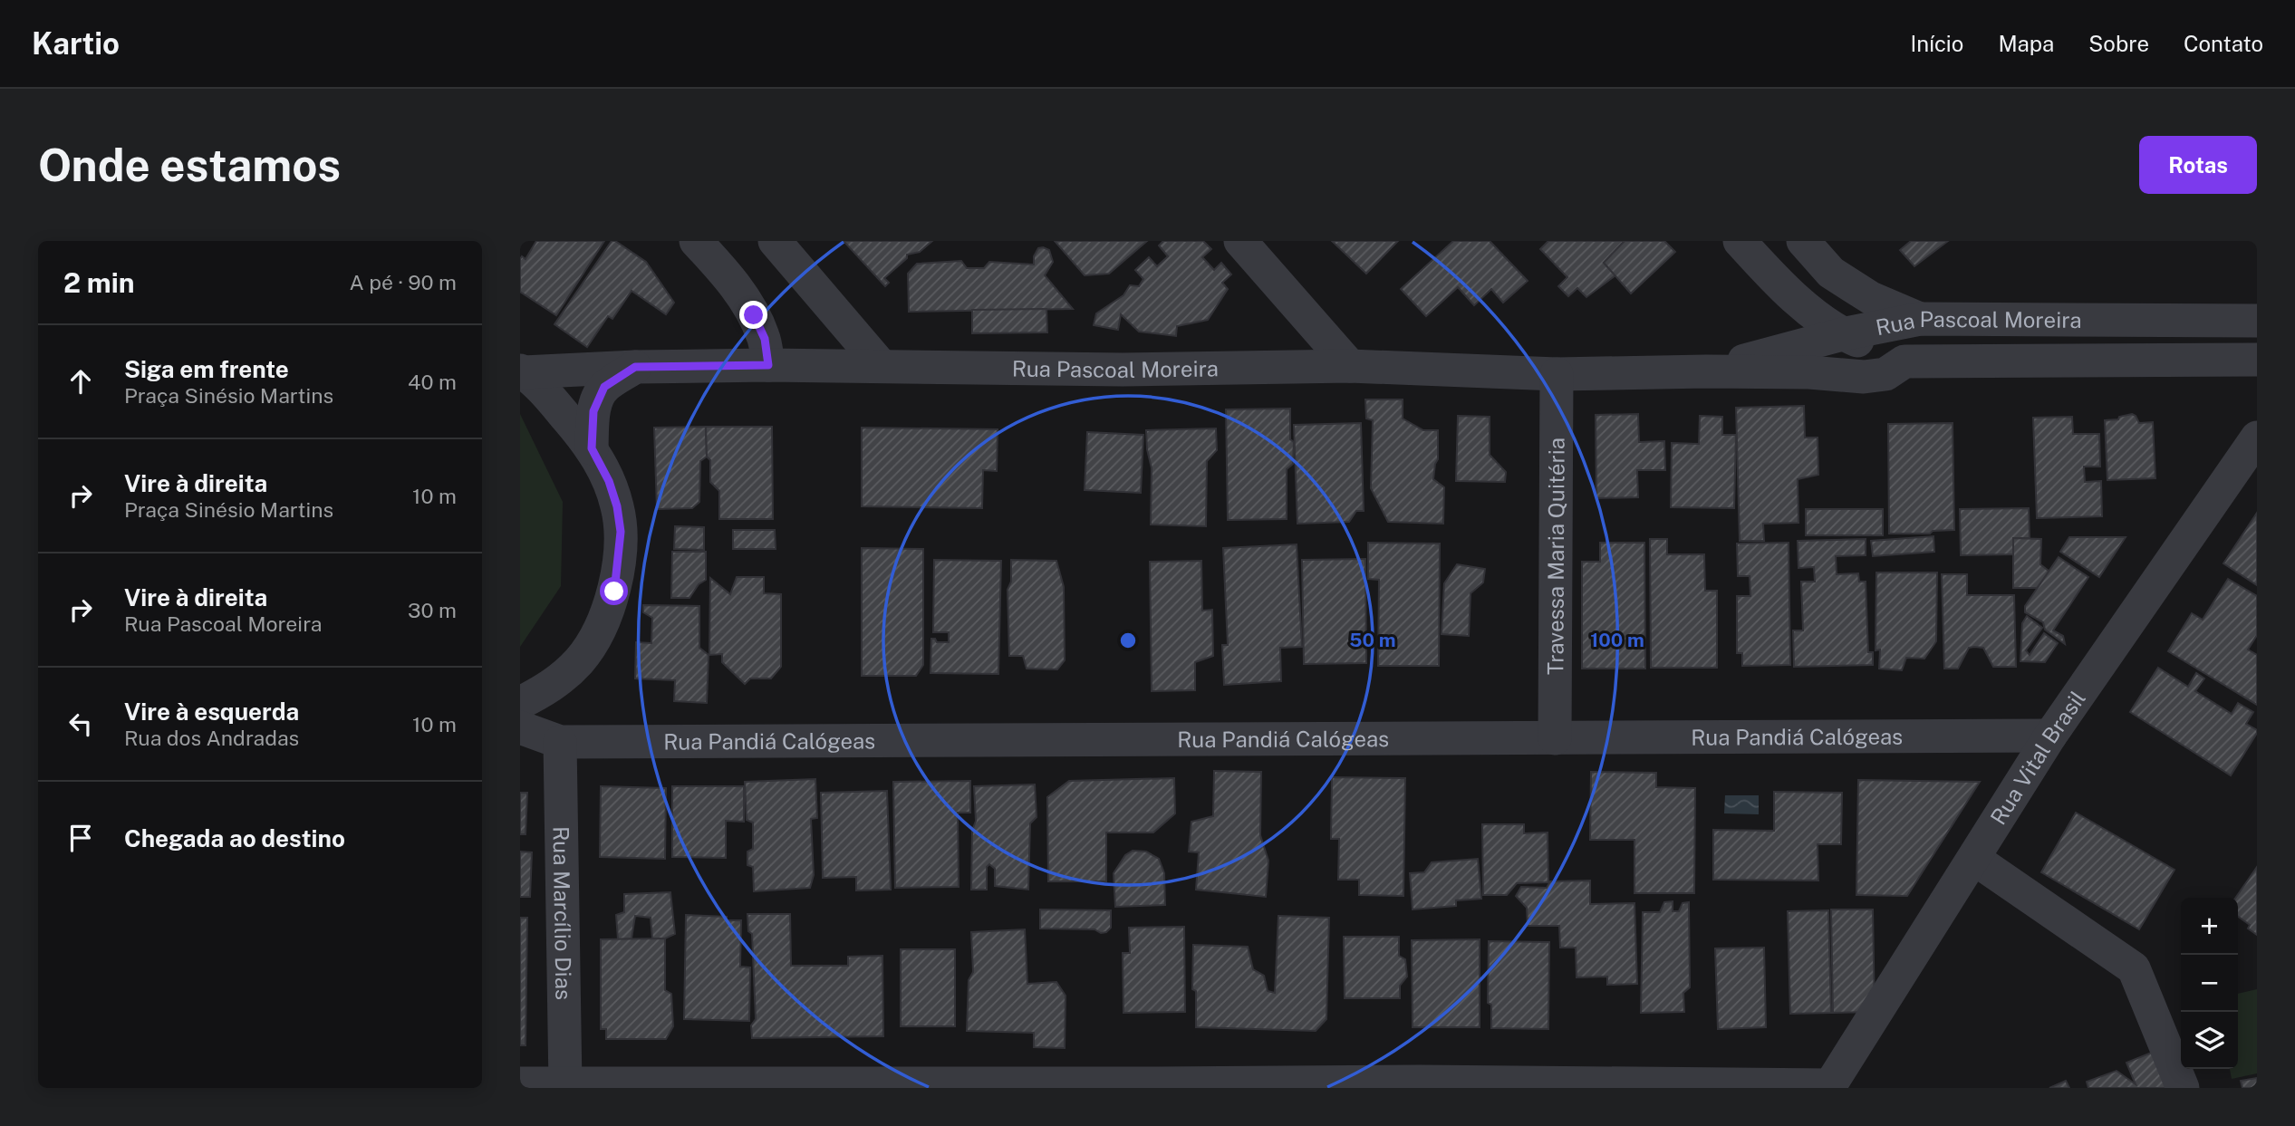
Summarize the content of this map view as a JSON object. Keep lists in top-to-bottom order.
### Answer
{
  "streets": {
    "street": [
      "Rua Pascoal Moreira",
      "Travessa Maria Quitéria",
      "Rua Pandiá Calógeas",
      "Rua Vital Brasil",
      "Rua Marcílio Dias"
    ]
  },
  "crossings": [
    ["Rua Pascoal Moreira", "Travessa Maria Quitéria"],
    ["Travessa Maria Quitéria", "Rua Pandiá Calógeas"],
    ["Rua Pandiá Calógeas", "Rua Vital Brasil"],
    ["Rua Pandiá Calógeas", "Rua Marcílio Dias"]
  ],
  "page": {
    "header": "Kartio",
    "nav": [
      "Início",
      "Mapa",
      "Sobre",
      "Contato"
    ],
    "buttons": "Rotas",
    "title": "Onde estamos",
    "heading": ["2 min", "A pé · 90 m"],
    "list": [
      ["Siga em frente", "Praça Sinésio Martins", "40 m"],
      ["Vire à direita", "Praça Sinésio Martins", "10 m"],
      ["Vire à direita", "Rua Pascoal Moreira", "30 m"],
      ["Vire à esquerda", "Rua dos Andradas", "10 m"],
      "Chegada ao destino"
    ],
    "map_buttons": ["+", "−"]
  },
  "rings": ["50 m", "100 m"]
}
